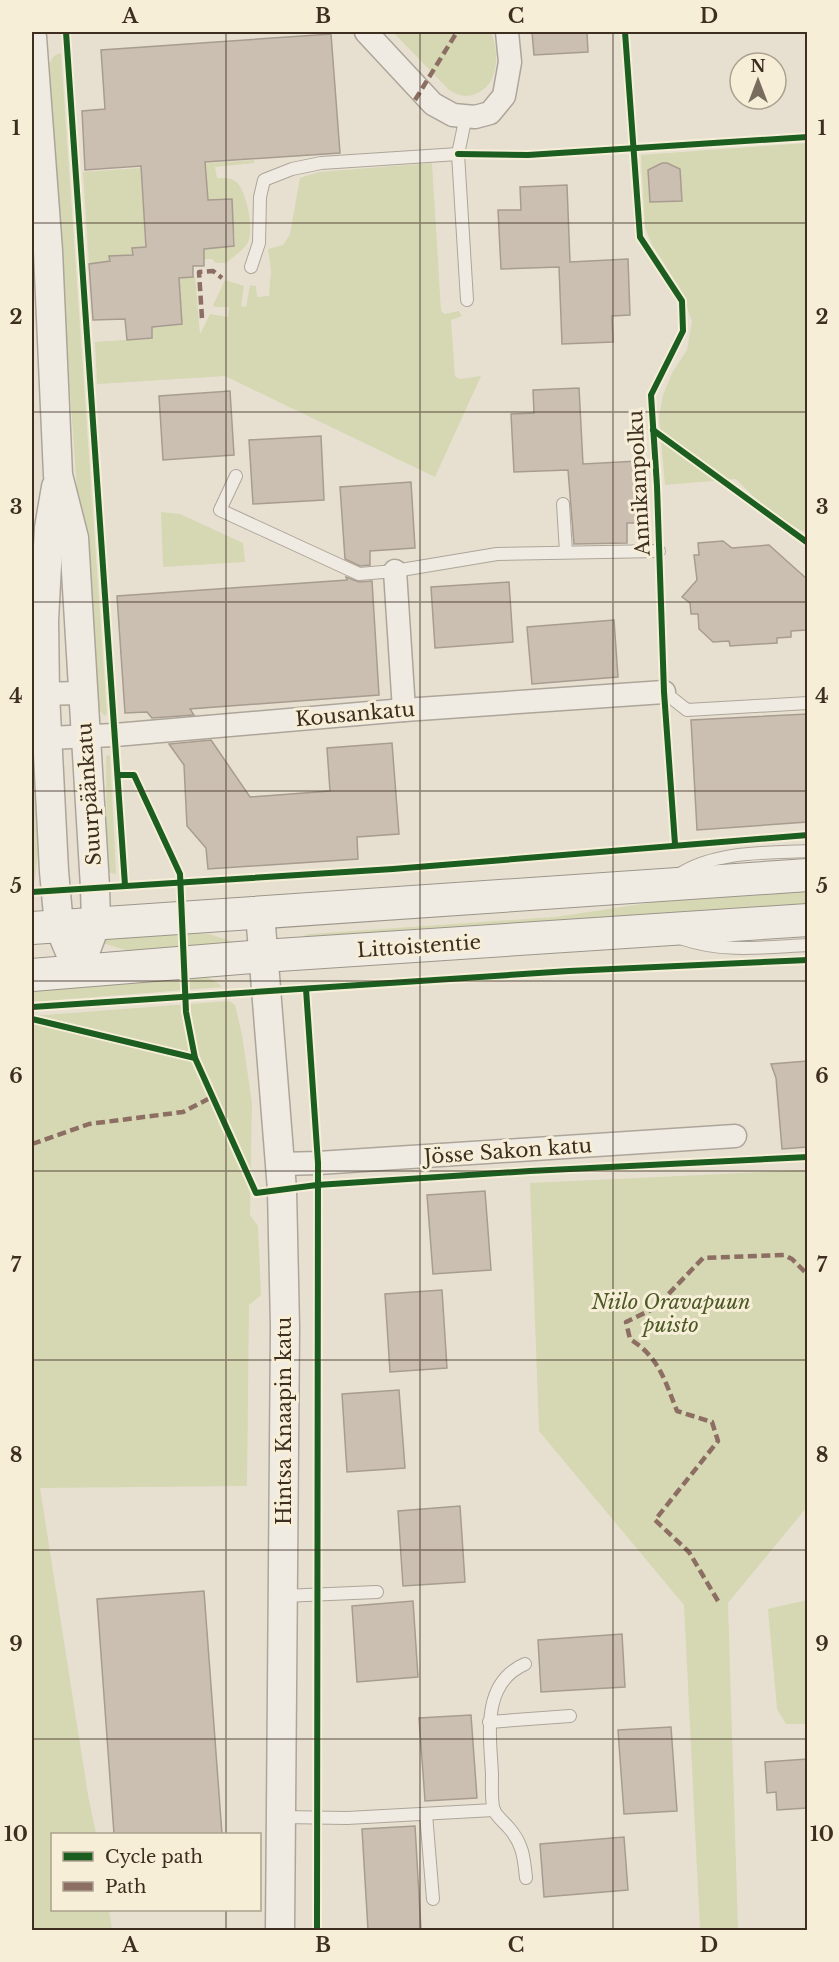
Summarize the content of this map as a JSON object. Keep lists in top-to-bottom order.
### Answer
{
  "streets": {
    "main road": ["Littoistentie"],
    "street": [
      "Kousankatu",
      "Suurpäänkatu",
      "Jösse Sakon katu",
      "Hintsa Knaapin katu"
    ],
    "cycle path": ["Annikanpolku"]
  },
  "crossings": [
    ["Kousankatu", "Suurpäänkatu"],
    ["Suurpäänkatu", "Littoistentie"],
    ["Littoistentie", "Hintsa Knaapin katu"],
    ["Jösse Sakon katu", "Hintsa Knaapin katu"]
  ],
  "parks": ["Niilo Oravapuun puisto"],
  "legend": ["Cycle path", "Path"],
  "north": "top",
  "grid": {
    "columns": [
      "A",
      "B",
      "C",
      "D"
    ],
    "rows": [
      "1",
      "2",
      "3",
      "4",
      "5",
      "6",
      "7",
      "8",
      "9",
      "10"
    ]
  }
}
